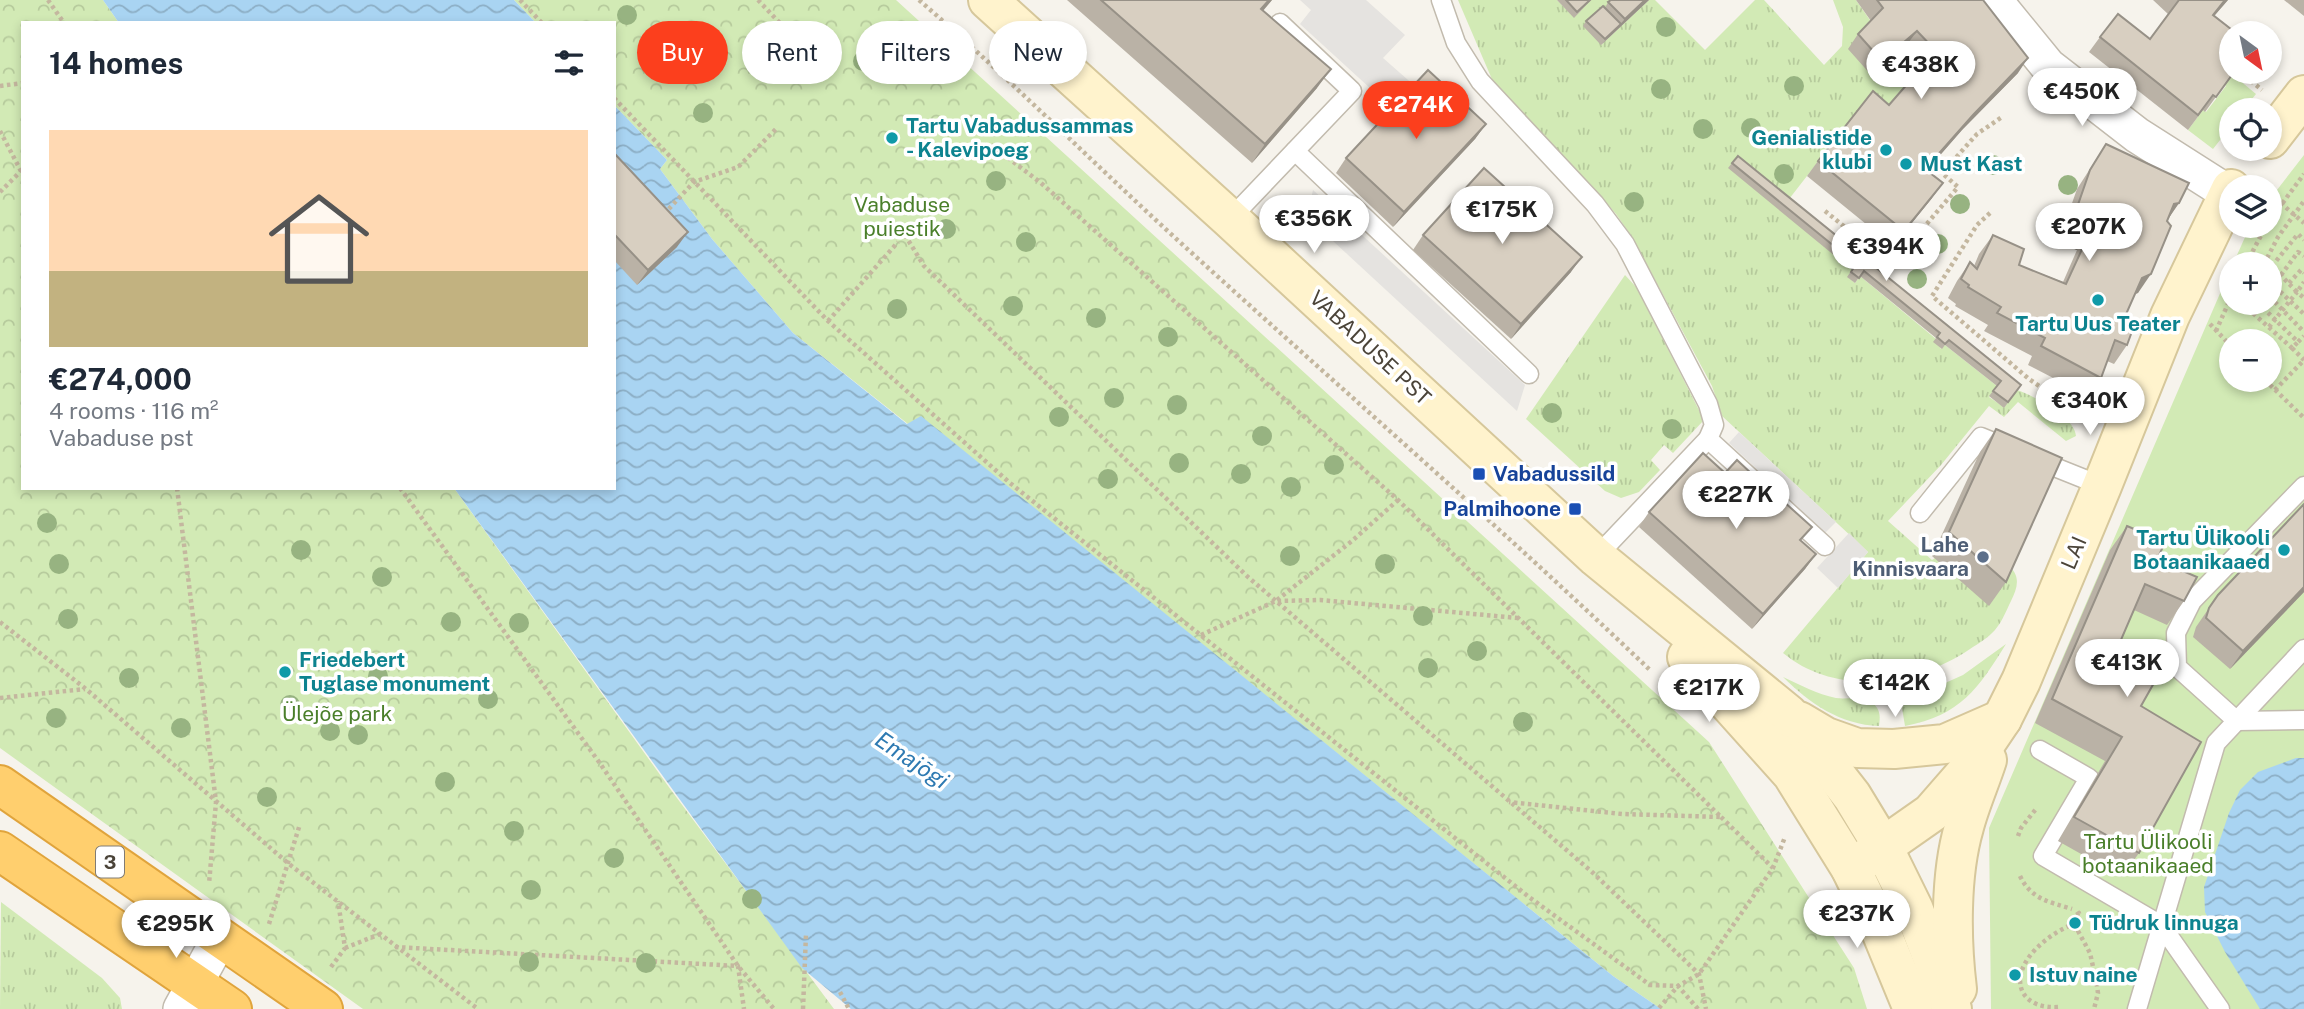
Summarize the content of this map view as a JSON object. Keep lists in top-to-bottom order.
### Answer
{
  "streets": {
    "highway": ["3"],
    "main road": ["VABADUSE PST", "LAI"]
  },
  "crossings": [
    ["VABADUSE PST", "LAI"]
  ],
  "water": ["Emajõgi"],
  "parks": ["Vabaduse puiestik", "Ülejõe park", "Tartu Ülikooli botaanikaaed"],
  "places": {
    "other": [
      "Tartu Vabadussammas - Kalevipoeg",
      "Genialistide klubi",
      "Must Kast",
      "Tartu Uus Teater",
      "Tartu Ülikooli Botaanikaaed",
      "Lahe Kinnisvaara",
      "Friedebert Tuglase monument",
      "Tüdruk linnuga",
      "Istuv naine"
    ],
    "transit": ["Vabadussild", "Palmihoone"]
  },
  "north": "bottom right",
  "page": {
    "map_buttons": ["+", "−"],
    "chip": [
      "Buy",
      "Rent",
      "Filters",
      "New"
    ],
    "heading": "14 homes",
    "price": [
      "€438K",
      "€450K",
      "€274K",
      "€175K",
      "€356K",
      "€207K",
      "€394K",
      "€340K",
      "€227K",
      "€413K",
      "€142K",
      "€217K",
      "€237K",
      "€295K"
    ],
    "list": [
      {
        "name": "€274,000",
        "note": "4 rooms · 116 m² · Vabaduse pst"
      }
    ]
  }
}
